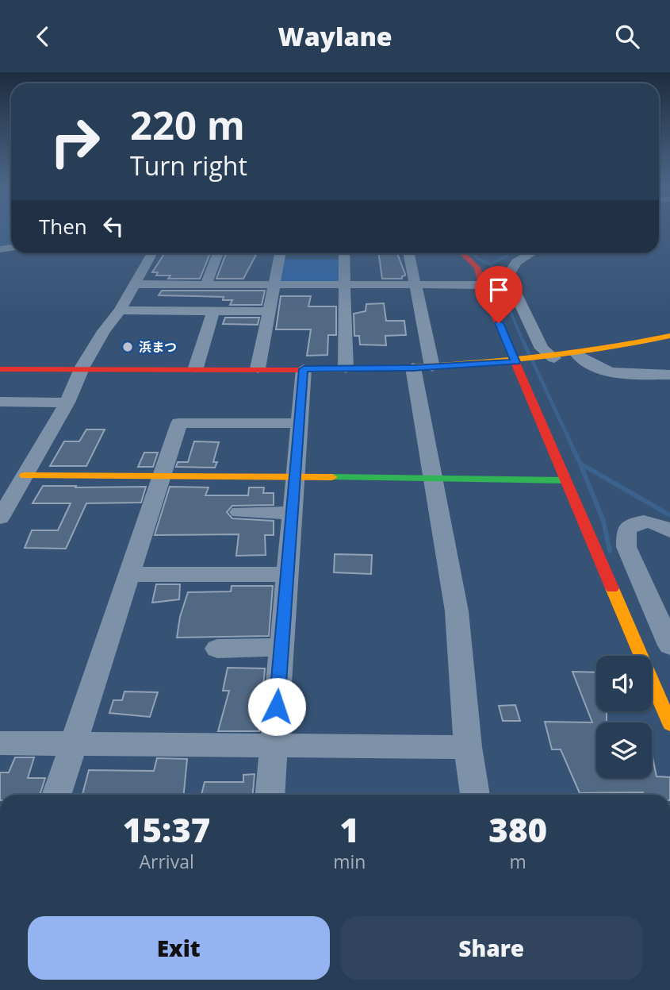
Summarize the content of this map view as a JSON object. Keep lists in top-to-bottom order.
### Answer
{
  "places": ["浜まつ"],
  "page": {
    "header": "Waylane",
    "turn": ["220 m", "Turn right"],
    "then": "Then",
    "eta": [
      "15:37",
      "Arrival",
      "1",
      "min",
      "380",
      "m"
    ],
    "buttons": ["Exit", "Share"]
  }
}
